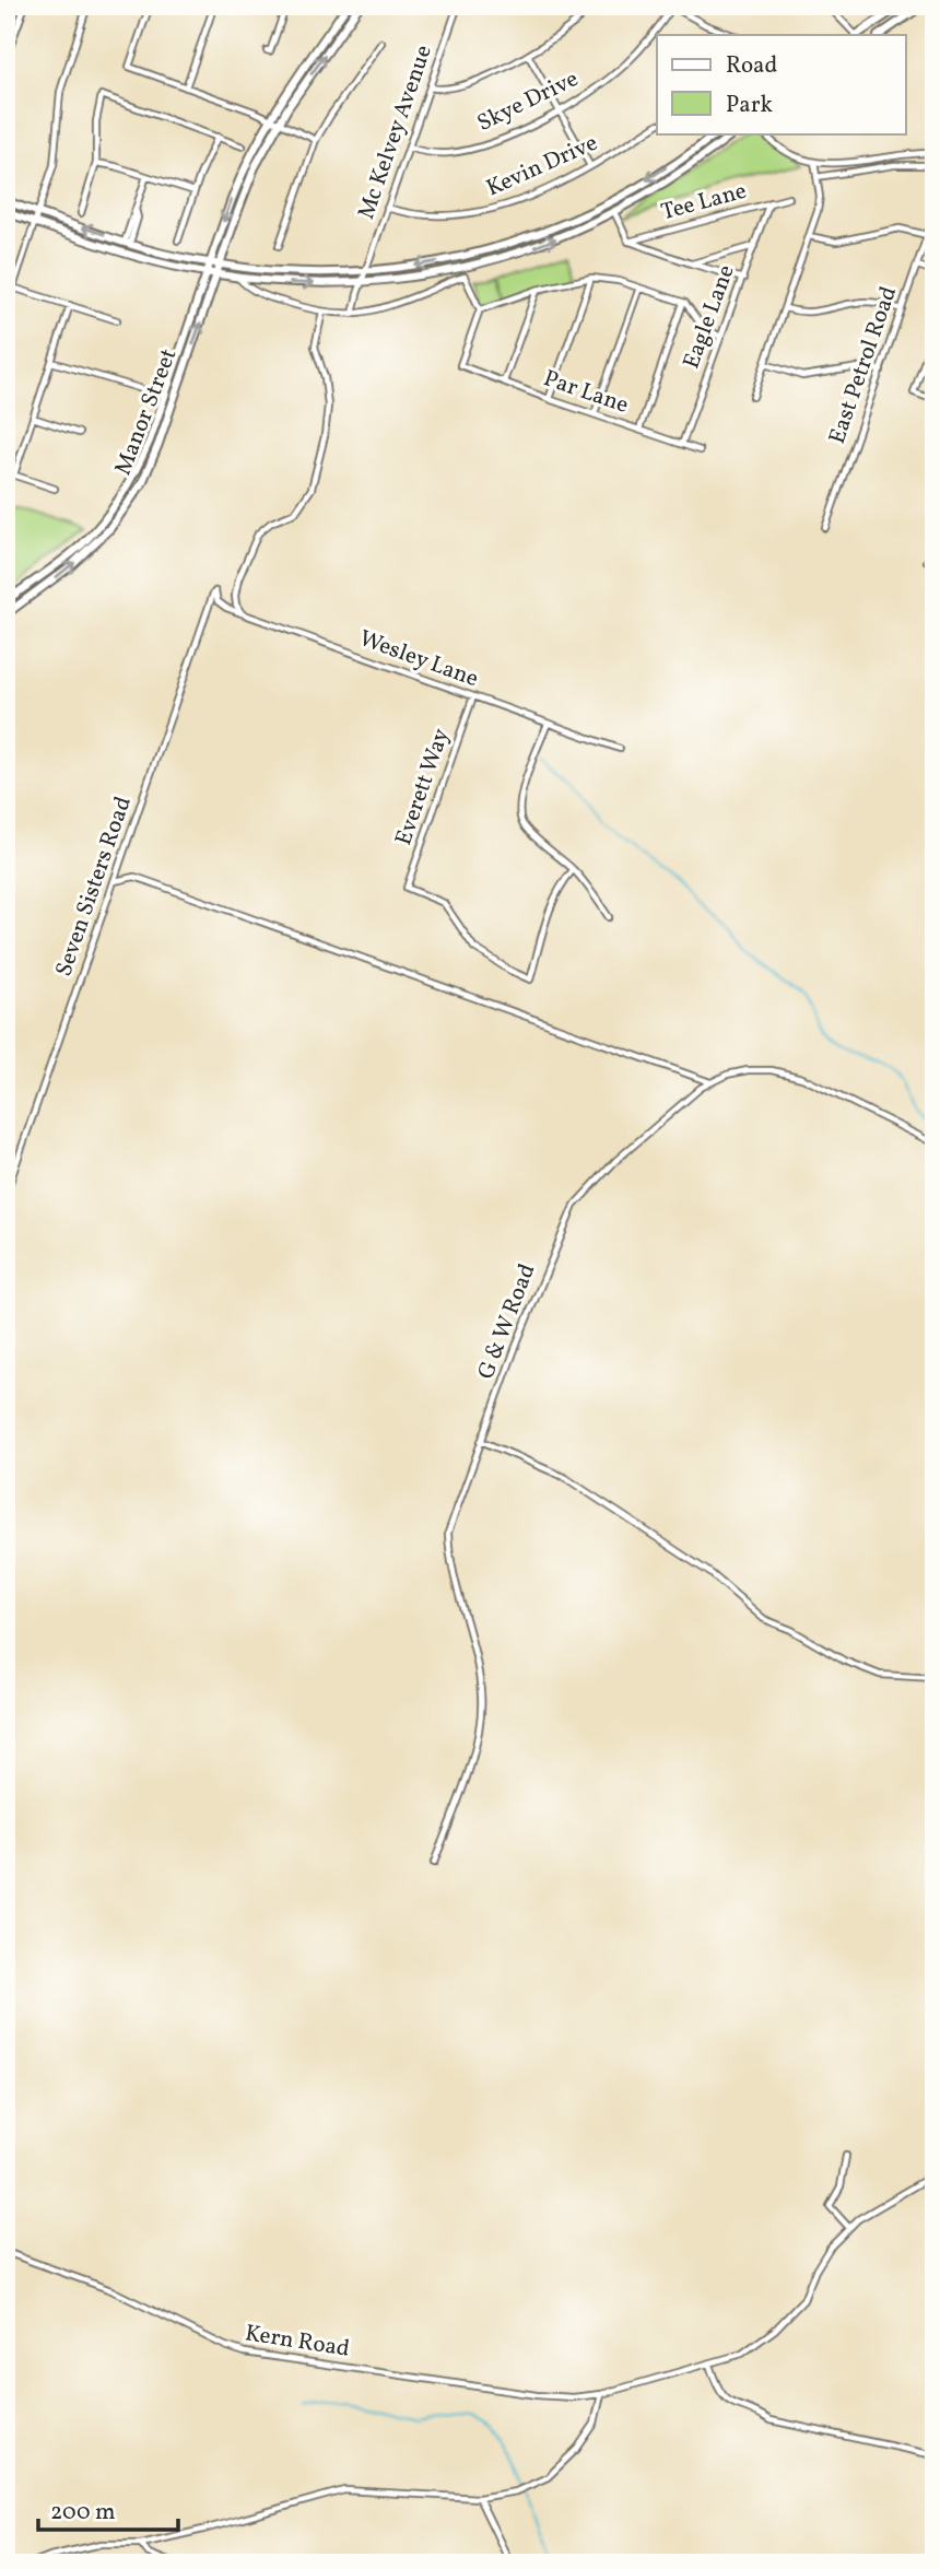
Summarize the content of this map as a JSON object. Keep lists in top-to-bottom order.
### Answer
{
  "streets": {
    "main road": ["Manor Street"],
    "street": [
      "Skye Drive",
      "Mc Kelvey Avenue",
      "Kevin Drive",
      "Tee Lane",
      "Eagle Lane",
      "East Petrol Road",
      "Par Lane",
      "Wesley Lane",
      "Everett Way",
      "Seven Sisters Road",
      "G & W Road",
      "Kern Road"
    ]
  },
  "crossings": [
    ["Skye Drive", "Mc Kelvey Avenue"],
    ["Mc Kelvey Avenue", "Kevin Drive"],
    ["Tee Lane", "Eagle Lane"],
    ["Eagle Lane", "Par Lane"],
    ["Wesley Lane", "Everett Way"],
    ["Wesley Lane", "Seven Sisters Road"]
  ],
  "legend": ["Road", "Park"],
  "scale_bar": "200 m"
}
